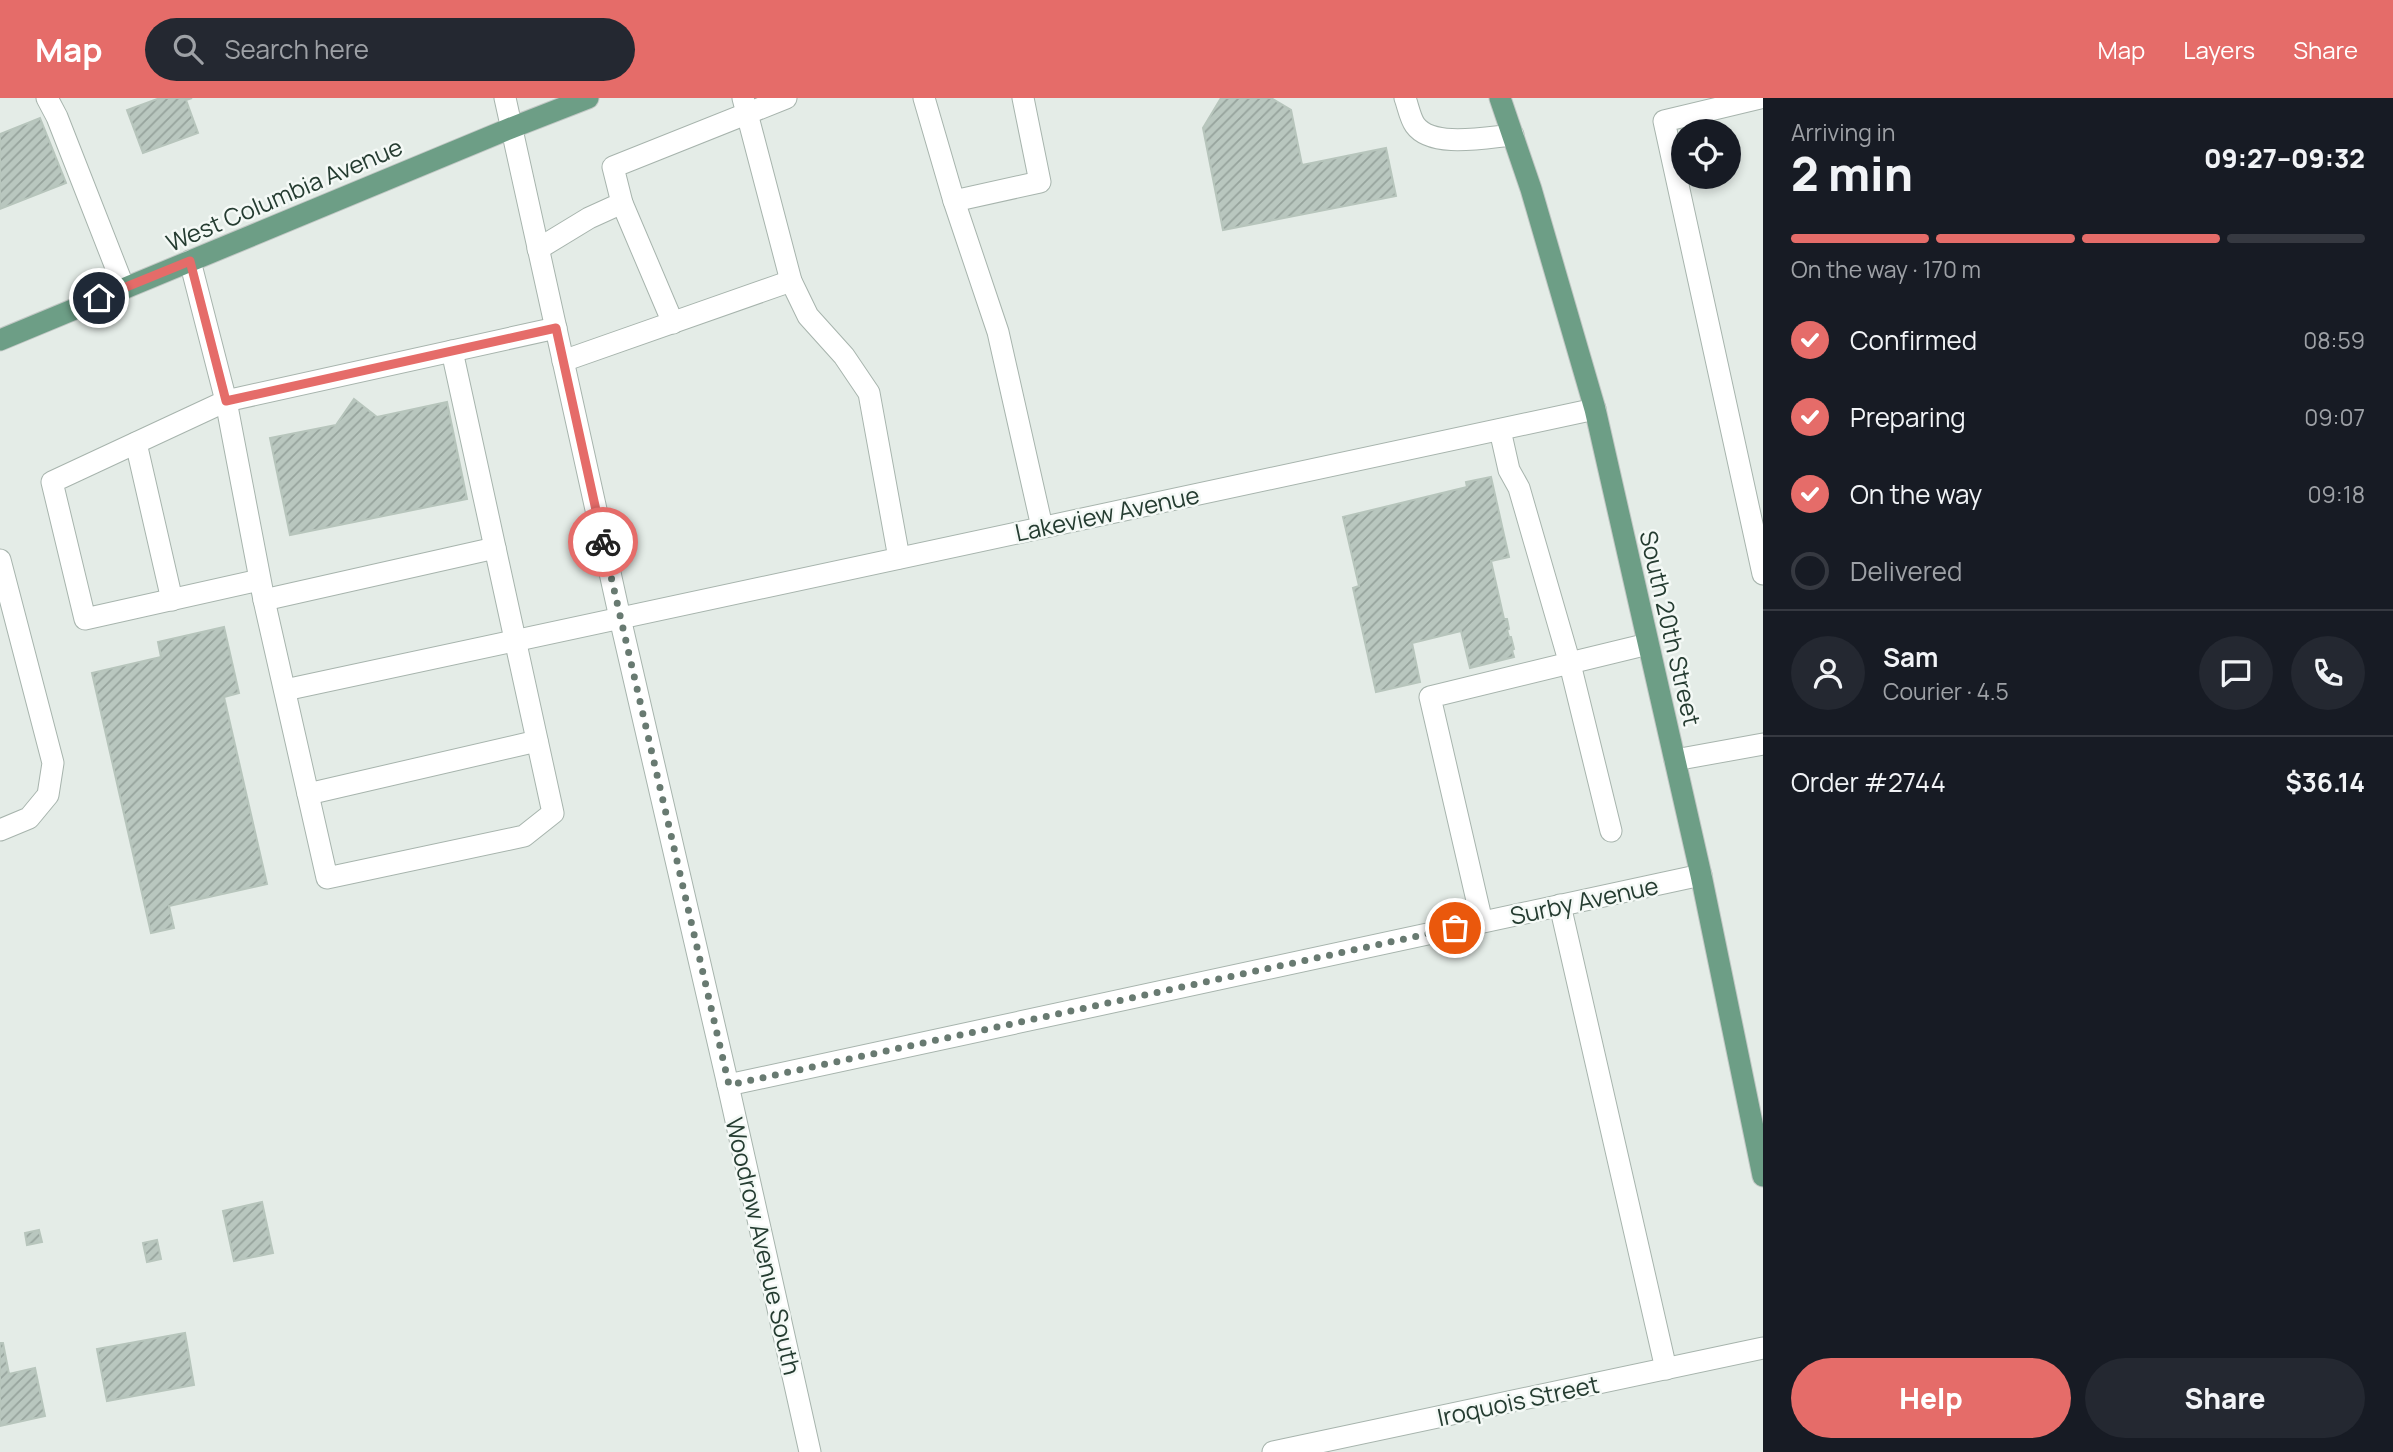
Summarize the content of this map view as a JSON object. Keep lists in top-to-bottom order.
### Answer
{
  "streets": {
    "main road": ["West Columbia Avenue", "South 20th Street"],
    "street": [
      "Lakeview Avenue",
      "Surby Avenue",
      "Woodrow Avenue South",
      "Iroquois Street"
    ]
  },
  "crossings": [
    ["West Columbia Avenue", "Woodrow Avenue South"],
    ["Lakeview Avenue", "South 20th Street"],
    ["Lakeview Avenue", "Woodrow Avenue South"],
    ["South 20th Street", "Surby Avenue"],
    ["Surby Avenue", "Woodrow Avenue South"]
  ],
  "page": {
    "header": "Map",
    "search": "Search here",
    "nav": ["Map", "Layers", "Share"],
    "heading": ["2 min", "Arriving in", "09:27–09:32"],
    "panel": [
      "Sam",
      "Courier · 4.5",
      "Order #2744",
      "$36.14"
    ],
    "bar": "On the way · 170 m",
    "list": [
      ["Confirmed", "08:59"],
      ["Preparing", "09:07"],
      ["On the way", "09:18"],
      "Delivered"
    ],
    "buttons": ["Help", "Share"]
  }
}
